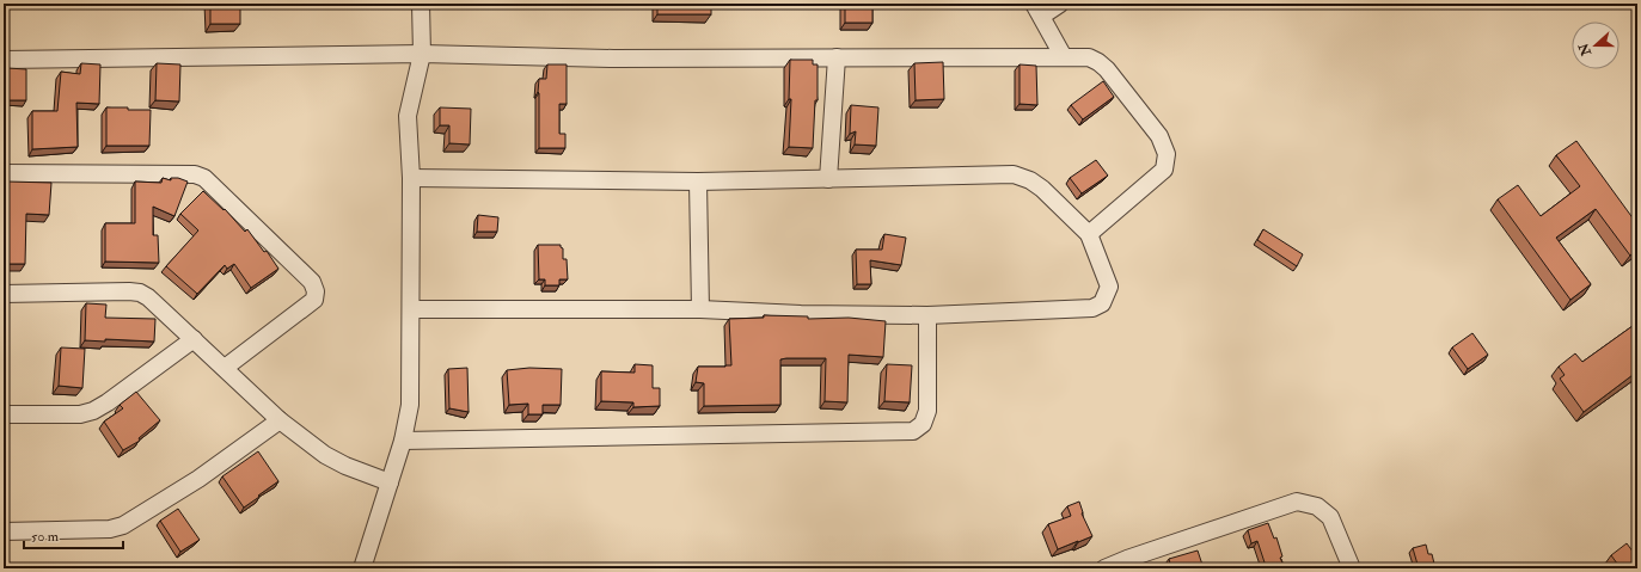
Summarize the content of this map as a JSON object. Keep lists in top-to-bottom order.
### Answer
{
  "scale_bar": "50 m",
  "north": "left"
}
